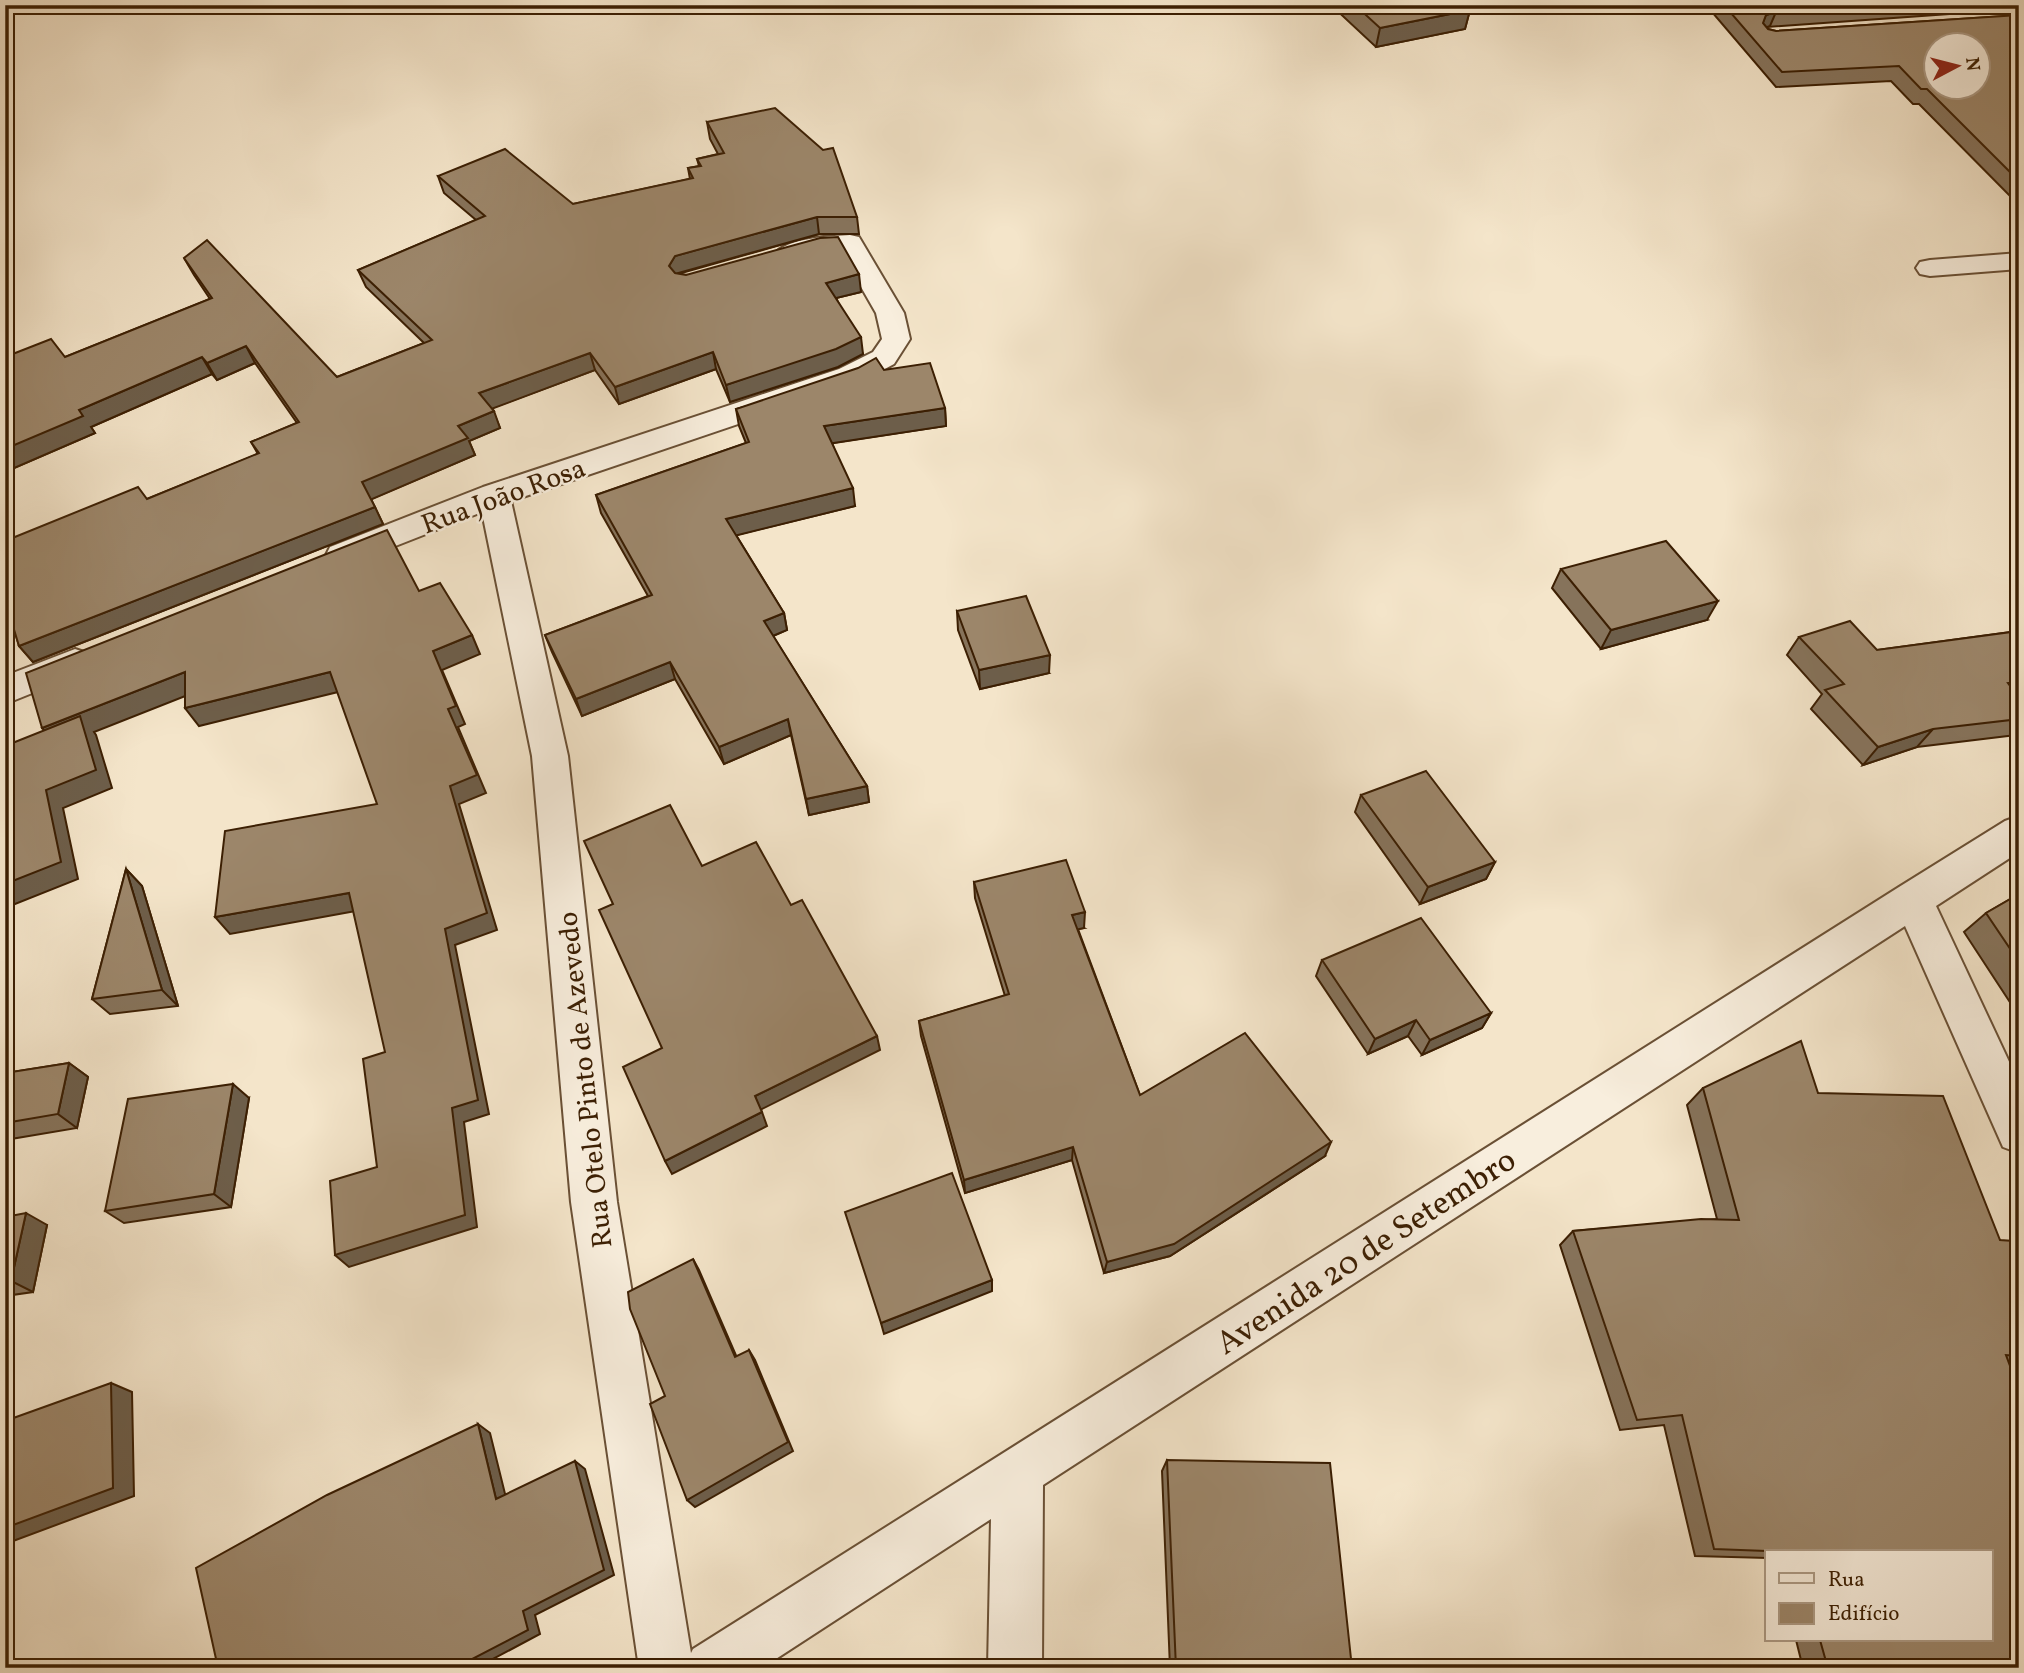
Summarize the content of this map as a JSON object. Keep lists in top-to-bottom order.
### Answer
{
  "streets": {
    "street": ["Rua João Rosa", "Rua Otelo Pinto de Azevedo", "Avenida 20 de Setembro"]
  },
  "crossings": [
    ["Rua João Rosa", "Rua Otelo Pinto de Azevedo"]
  ],
  "legend": ["Rua", "Edifício"],
  "north": "right"
}
